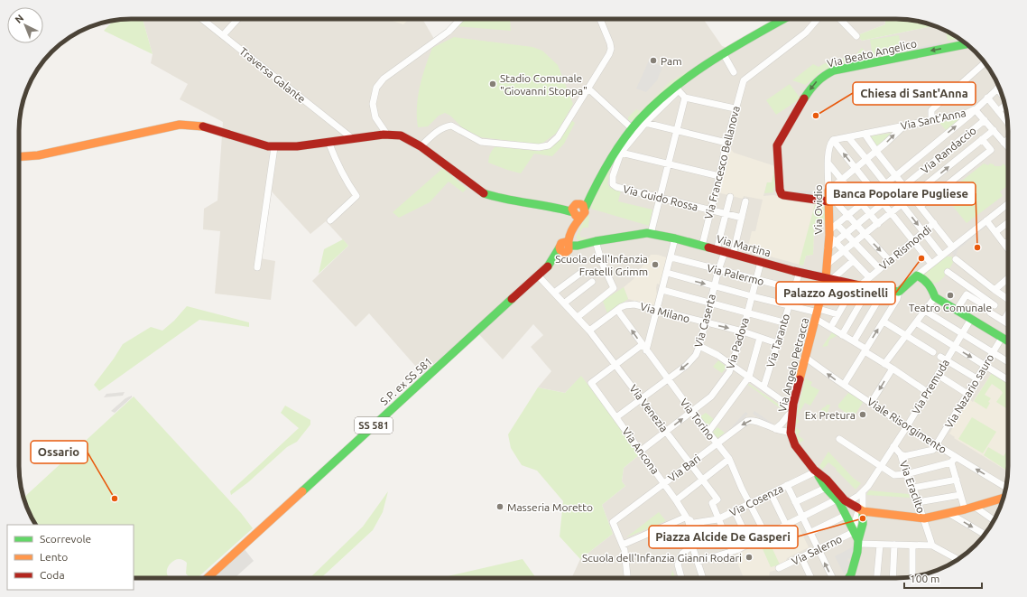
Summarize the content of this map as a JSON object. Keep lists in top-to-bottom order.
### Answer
{
  "streets": {
    "street": [
      "Via Beato Angelico",
      "Traversa Galante",
      "Via Sant'Anna",
      "Via Randaccio",
      "Via Francesco Bellanova",
      "Via Guido Rossa",
      "Via Ovidio",
      "Via Martina",
      "Via Rismondi",
      "Via Palermo",
      "Via Milano",
      "Via Caserta",
      "Via Taranto",
      "Via Padova",
      "Via Angelo Petracca",
      "S.P. ex SS 581",
      "Via Premuda",
      "Via Nazario sauro",
      "Via Venezia",
      "Via Torino",
      "SS 581",
      "Viale Risorgimento",
      "Via Ancona",
      "Via Bari",
      "Via Eraclito",
      "Via Cosenza",
      "Via Salerno"
    ]
  },
  "crossings": [
    ["Via Beato Angelico", "Via Ovidio"],
    ["Via Sant'Anna", "Via Randaccio"],
    ["Via Sant'Anna", "Via Ovidio"],
    ["Via Randaccio", "Via Ovidio"],
    ["Via Francesco Bellanova", "Via Guido Rossa"],
    ["Via Francesco Bellanova", "Via Martina"],
    ["Via Ovidio", "Via Martina"],
    ["Via Ovidio", "Via Angelo Petracca"],
    ["Via Martina", "Via Rismondi"],
    ["Via Martina", "Via Caserta"],
    ["Via Martina", "Via Taranto"],
    ["Via Martina", "Via Padova"],
    ["Via Martina", "Via Angelo Petracca"],
    ["Via Martina", "S.P. ex SS 581"],
    ["Via Rismondi", "Via Palermo"],
    ["Via Palermo", "Via Caserta"],
    ["Via Palermo", "Via Taranto"],
    ["Via Palermo", "Via Padova"],
    ["Via Palermo", "Via Angelo Petracca"],
    ["Via Milano", "Via Caserta"],
    ["Via Milano", "Via Taranto"],
    ["Via Milano", "Via Padova"],
    ["Via Milano", "Via Venezia"],
    ["Via Milano", "Via Torino"],
    ["Via Caserta", "Via Venezia"],
    ["Via Caserta", "Via Torino"],
    ["Via Caserta", "Via Ancona"],
    ["Via Padova", "Via Venezia"],
    ["Via Padova", "Via Torino"],
    ["Via Padova", "Via Ancona"],
    ["Via Angelo Petracca", "Viale Risorgimento"],
    ["Via Angelo Petracca", "Via Bari"],
    ["S.P. ex SS 581", "Via Venezia"],
    ["Via Premuda", "Via Venezia"],
    ["Via Premuda", "Via Torino"],
    ["Via Premuda", "Viale Risorgimento"],
    ["Via Nazario sauro", "Viale Risorgimento"],
    ["Via Venezia", "Via Ancona"],
    ["Via Venezia", "Via Bari"],
    ["Via Venezia", "Via Cosenza"],
    ["Via Torino", "Via Bari"],
    ["Via Torino", "Via Cosenza"],
    ["Via Ancona", "Via Bari"],
    ["Via Ancona", "Via Cosenza"],
    ["Via Bari", "Via Cosenza"]
  ],
  "places": [
    "Pam",
    "Stadio Comunale \"Giovanni Stoppa\"",
    "Chiesa di Sant'Anna",
    "Banca Popolare Pugliese",
    "Palazzo Agostinelli",
    "Scuola dell'Infanzia Fratelli Grimm",
    "Teatro Comunale",
    "Ex Pretura",
    "Ossario",
    "Masseria Moretto",
    "Piazza Alcide De Gasperi",
    "Scuola dell'Infanzia Gianni Rodari"
  ],
  "legend": ["Scorrevole", "Lento", "Coda"],
  "scale_bar": "100 m",
  "north": "top left"
}
